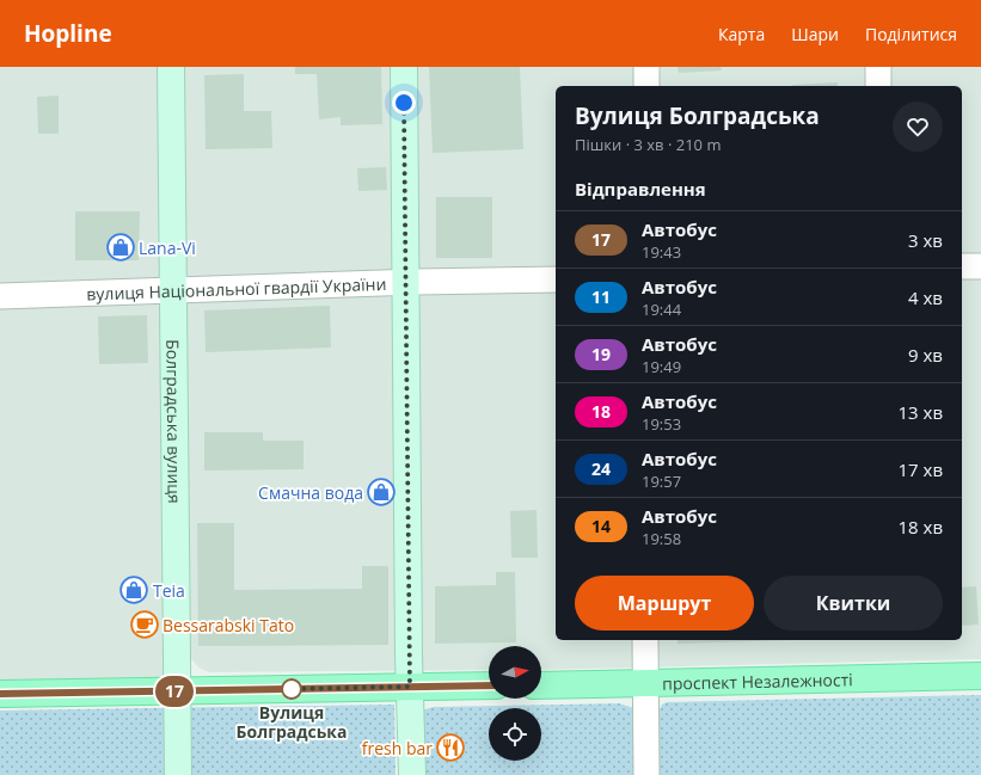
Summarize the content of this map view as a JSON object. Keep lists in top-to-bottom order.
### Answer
{
  "streets": {
    "main road": ["Болградська вулиця", "проспект Незалежності"],
    "street": ["вулиця Національної гвардії України"]
  },
  "crossings": [
    ["вулиця Національної гвардії України", "Болградська вулиця"]
  ],
  "places": {
    "shop": ["Lana-Vi", "Смачна вода", "Teia"],
    "cafe": ["Bessarabski Tato"],
    "other": ["Вулиця Болградська"],
    "restaurant": ["fresh bar"]
  },
  "lines": ["bus line 17"],
  "north": "right",
  "page": {
    "header": "Hopline",
    "nav": ["Карта", "Шари", "Поділитися"],
    "on_map": "17",
    "heading": [
      ["Вулиця Болградська", "Пішки · 3 хв · 210 m"],
      "Відправлення"
    ],
    "list": [
      {
        "mark": "17",
        "name": "Автобус",
        "note": "19:43",
        "value": "3 хв"
      },
      {
        "mark": "11",
        "name": "Автобус",
        "note": "19:44",
        "value": "4 хв"
      },
      {
        "mark": "19",
        "name": "Автобус",
        "note": "19:49",
        "value": "9 хв"
      },
      {
        "mark": "18",
        "name": "Автобус",
        "note": "19:53",
        "value": "13 хв"
      },
      {
        "mark": "24",
        "name": "Автобус",
        "note": "19:57",
        "value": "17 хв"
      },
      {
        "mark": "14",
        "name": "Автобус",
        "note": "19:58",
        "value": "18 хв"
      }
    ],
    "buttons": ["Маршрут", "Квитки"]
  }
}
